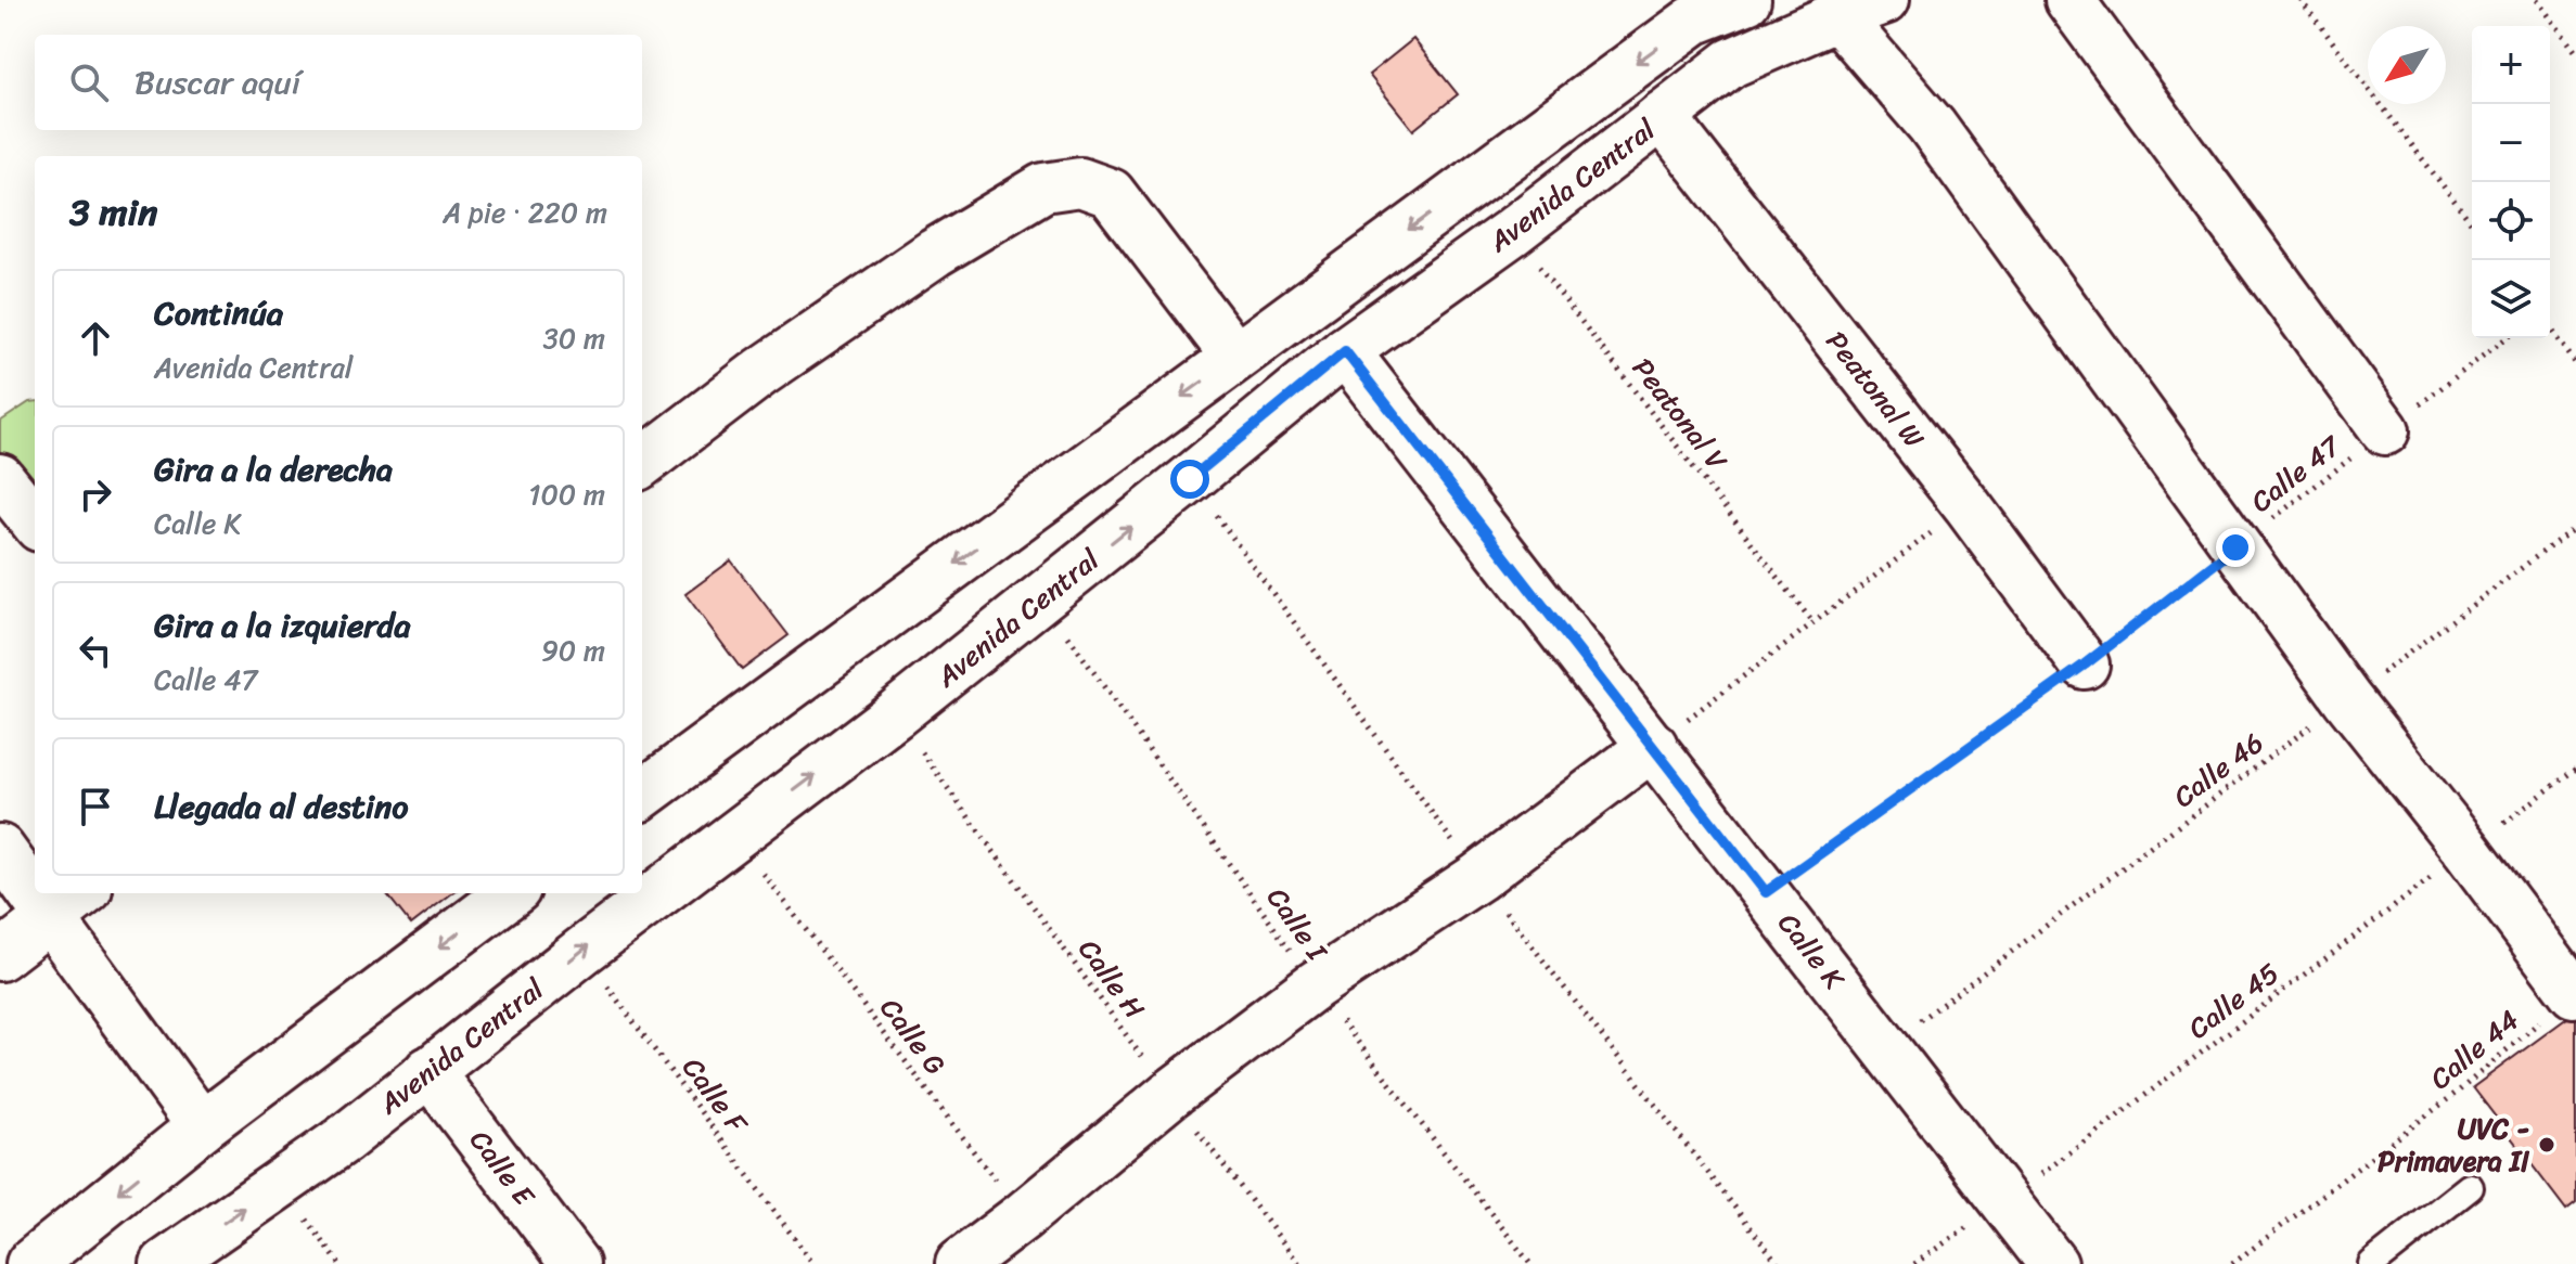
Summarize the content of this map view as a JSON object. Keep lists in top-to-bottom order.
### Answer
{
  "streets": {
    "street": [
      "Avenida Central",
      "Peatonal W",
      "Calle K",
      "Calle E"
    ],
    "path": [
      "Peatonal V",
      "Calle 47",
      "Calle 46",
      "Calle I",
      "Calle H",
      "Calle 45",
      "Calle G",
      "Calle 44",
      "Calle F"
    ]
  },
  "crossings": [
    ["Avenida Central", "Peatonal W"],
    ["Avenida Central", "Peatonal V"],
    ["Avenida Central", "Calle I"],
    ["Avenida Central", "Calle K"],
    ["Avenida Central", "Calle H"],
    ["Avenida Central", "Calle G"],
    ["Avenida Central", "Calle F"],
    ["Avenida Central", "Calle E"],
    ["Peatonal W", "Calle 47"],
    ["Calle 47", "Calle K"],
    ["Calle 46", "Calle K"],
    ["Calle K", "Calle 45"]
  ],
  "places": ["UVC - Primavera II"],
  "north": "bottom left",
  "page": {
    "map_buttons": ["+", "−"],
    "search": "Buscar aquí",
    "heading": ["3 min", "A pie · 220 m"],
    "list": [
      ["Continúa", "Avenida Central", "30 m"],
      ["Gira a la derecha", "Calle K", "100 m"],
      ["Gira a la izquierda", "Calle 47", "90 m"],
      "Llegada al destino"
    ]
  }
}
